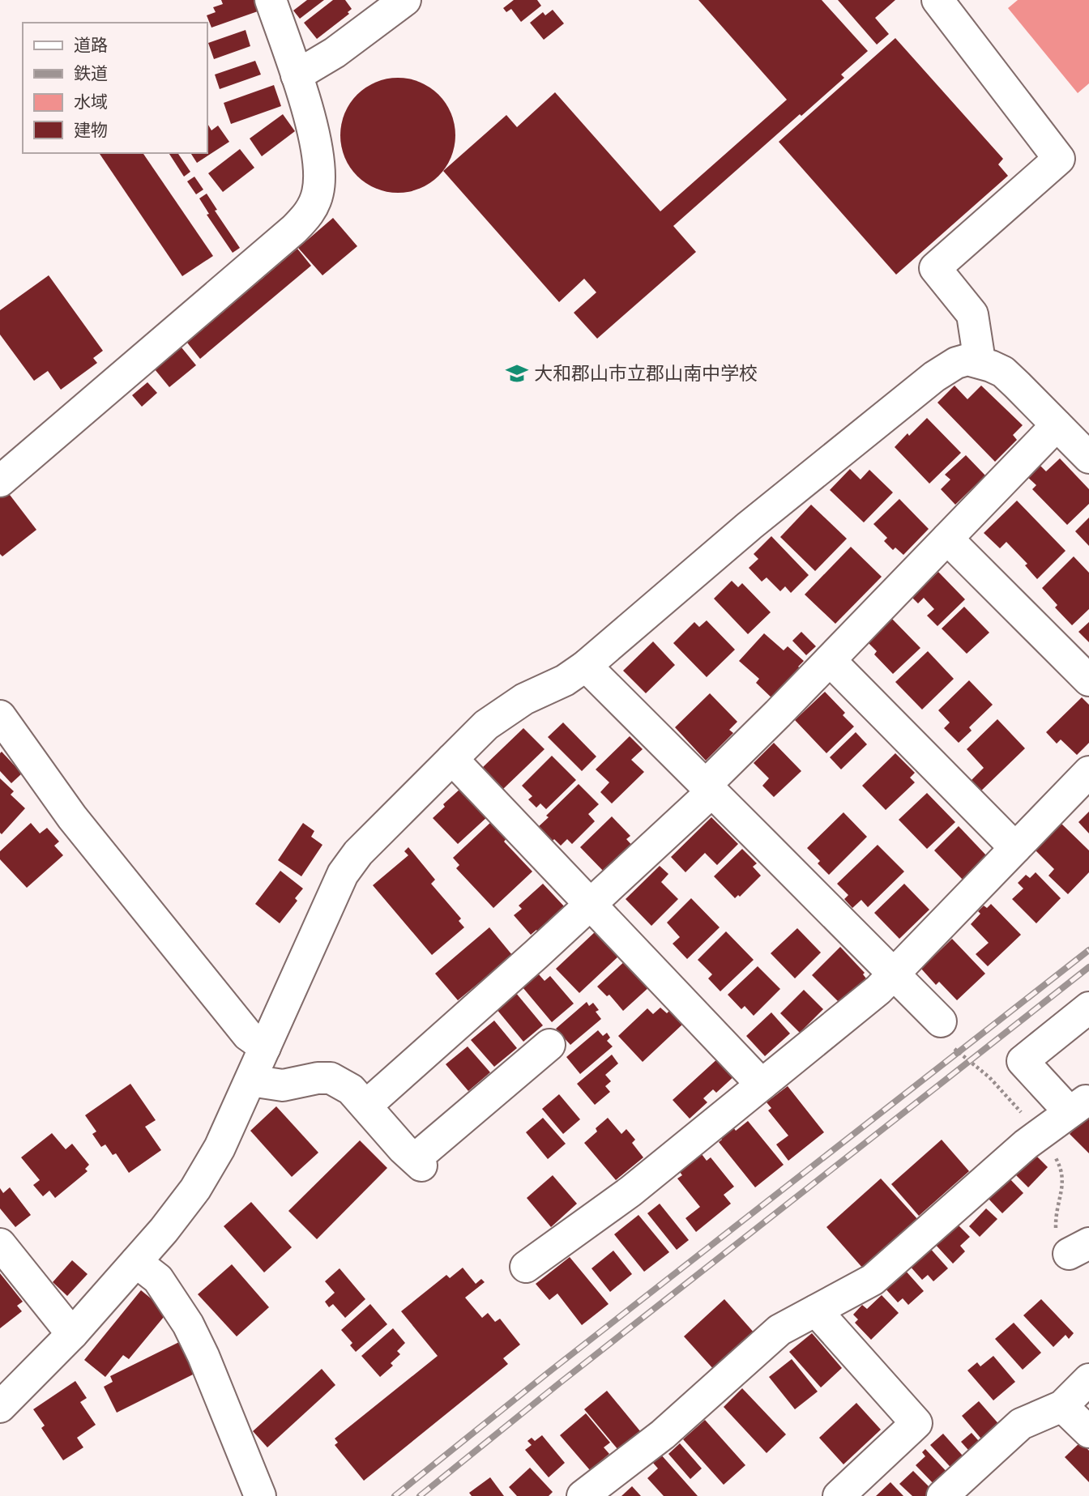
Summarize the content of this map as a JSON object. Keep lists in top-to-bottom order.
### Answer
{
  "places": {
    "school or university": ["大和郡山市立郡山南中学校"]
  },
  "legend": [
    "道路",
    "鉄道",
    "水域",
    "建物"
  ]
}
